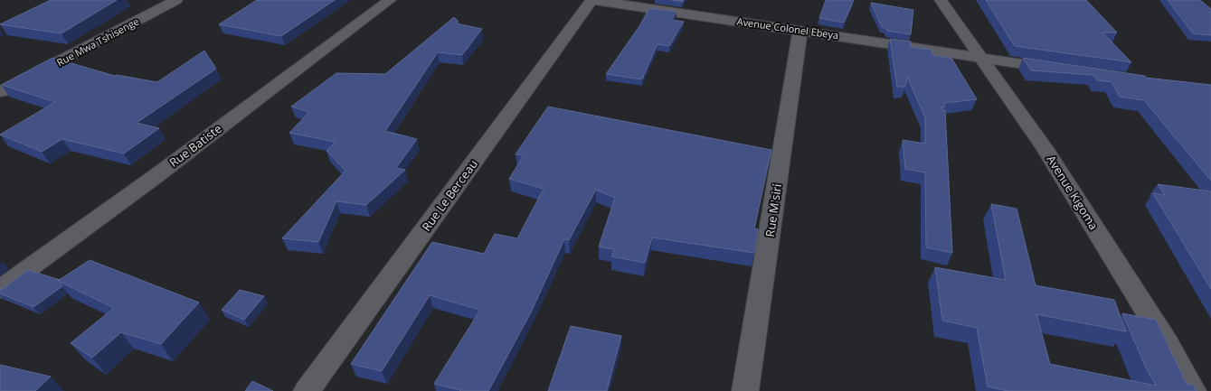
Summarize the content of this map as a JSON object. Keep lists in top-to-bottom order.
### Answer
{
  "streets": {
    "street": [
      "Avenue Colonel Ebeya",
      "Rue Mwa Tshisenge",
      "Rue Batiste",
      "Avenue Kigoma",
      "Rue Le Berceau",
      "Rue M'siri"
    ]
  },
  "crossings": [
    ["Avenue Colonel Ebeya", "Avenue Kigoma"],
    ["Avenue Colonel Ebeya", "Rue Le Berceau"],
    ["Avenue Colonel Ebeya", "Rue M'siri"]
  ]
}
